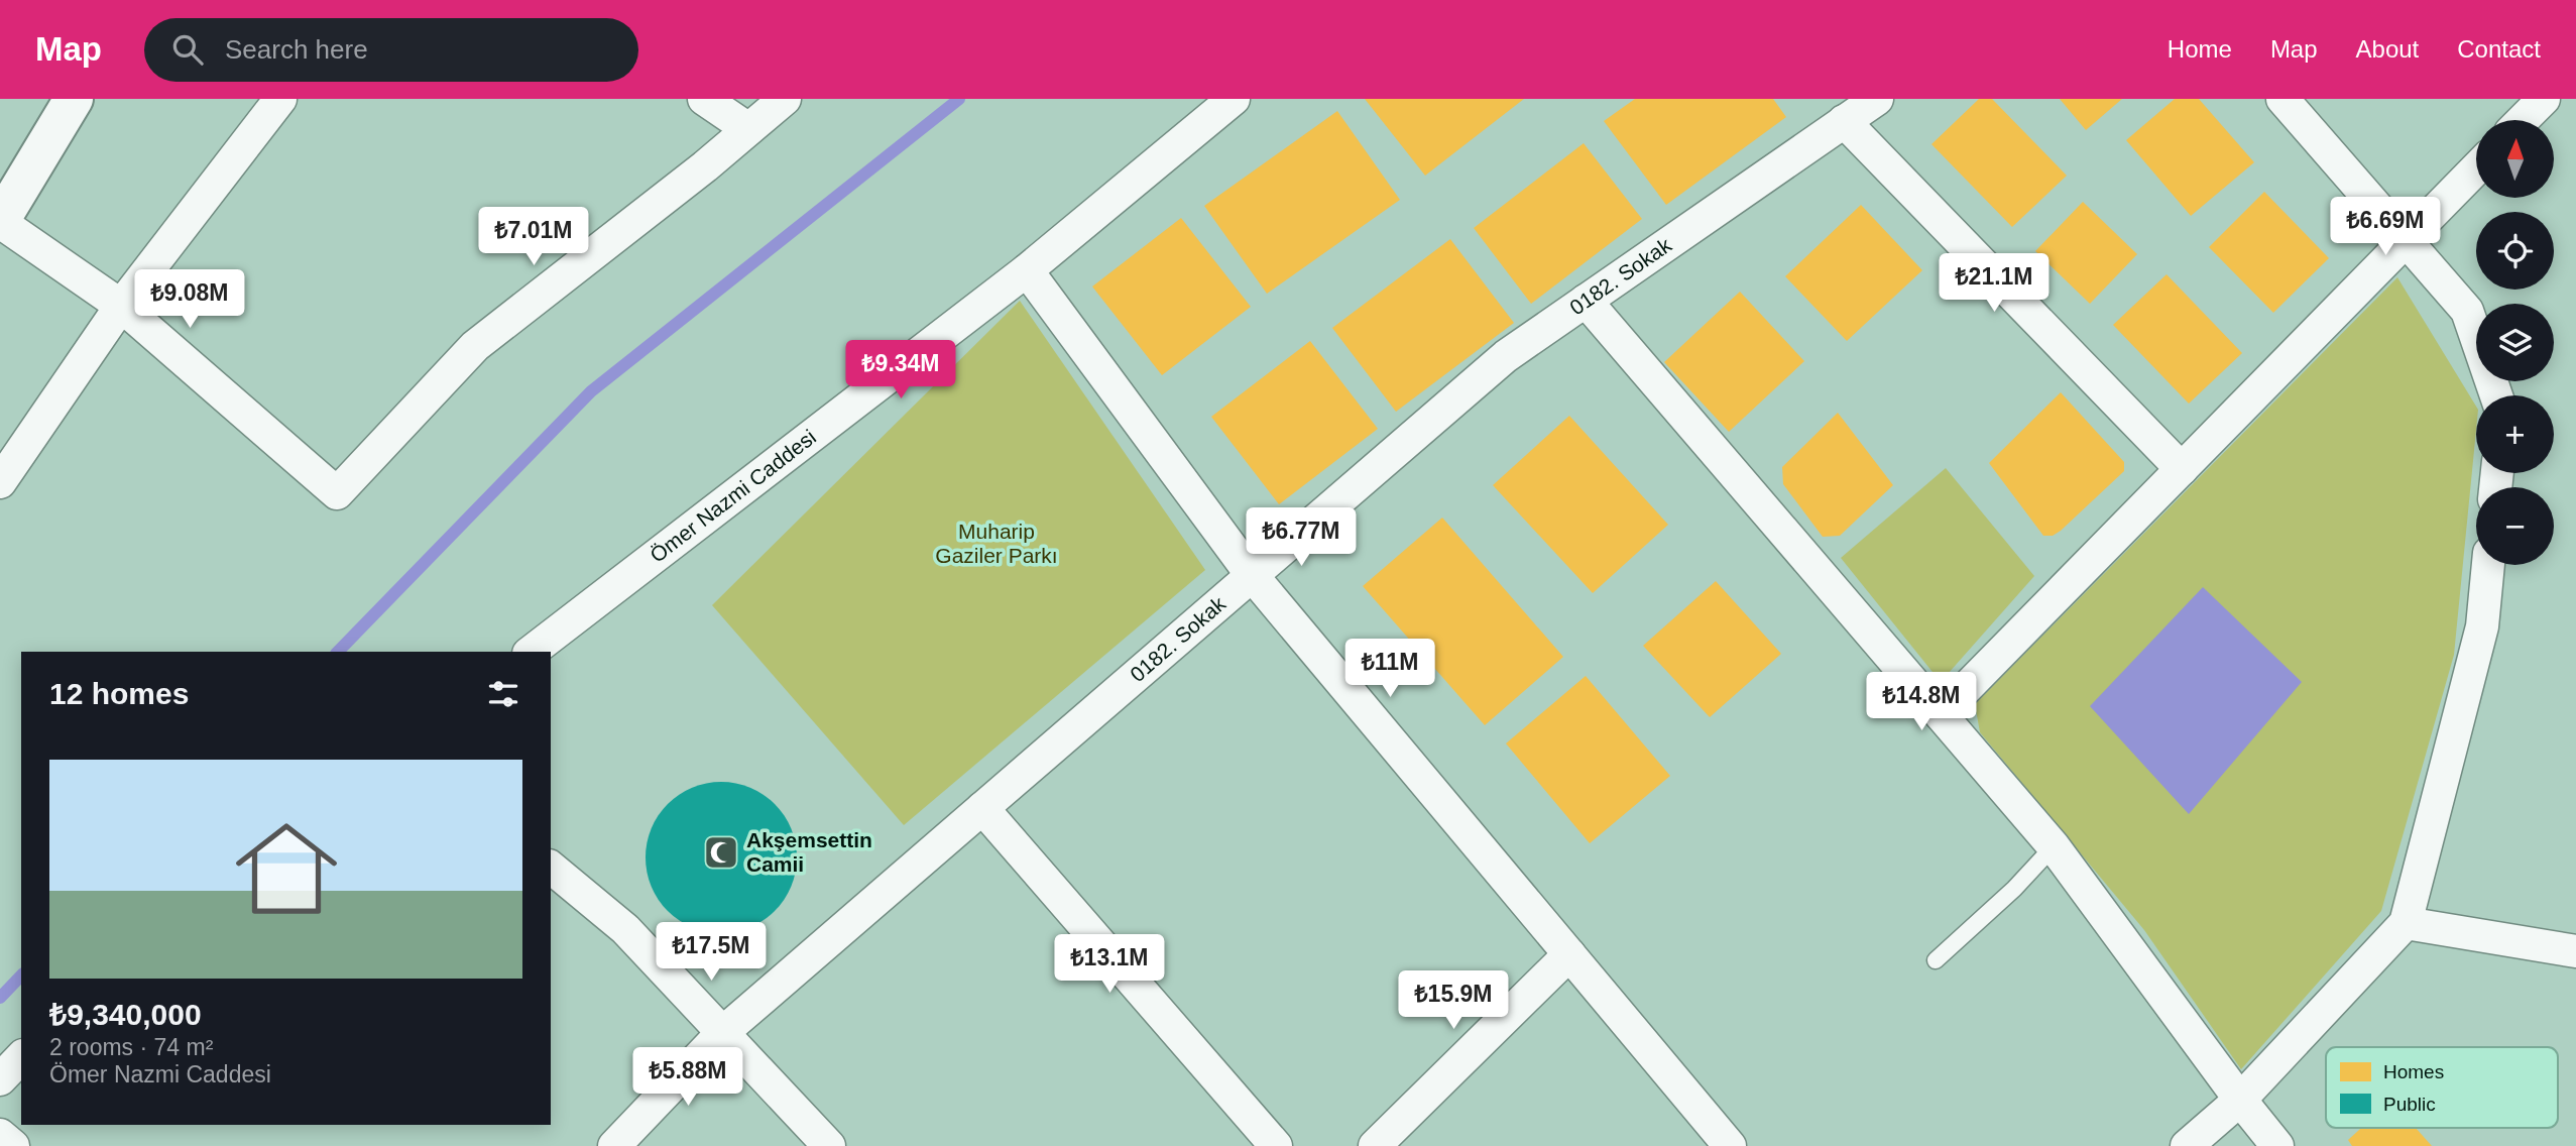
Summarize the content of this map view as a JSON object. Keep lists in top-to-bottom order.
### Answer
{
  "streets": {
    "street": ["0182. Sokak", "Ömer Nazmi Caddesi"]
  },
  "parks": ["Muharip Gaziler Parkı"],
  "places": {
    "mosque": ["Akşemsettin Camii"]
  },
  "legend": ["Homes", "Public"],
  "north": "top",
  "page": {
    "header": "Map",
    "search": "Search here",
    "nav": [
      "Home",
      "Map",
      "About",
      "Contact"
    ],
    "map_buttons": ["+", "−"],
    "price": [
      "₺6.69M",
      "₺7.01M",
      "₺21.1M",
      "₺9.08M",
      "₺9.34M",
      "₺6.77M",
      "₺11M",
      "₺14.8M",
      "₺17.5M",
      "₺13.1M",
      "₺15.9M",
      "₺5.88M"
    ],
    "heading": "12 homes",
    "list": [
      {
        "name": "₺9,340,000",
        "note": "2 rooms · 74 m² · Ömer Nazmi Caddesi"
      }
    ]
  }
}
